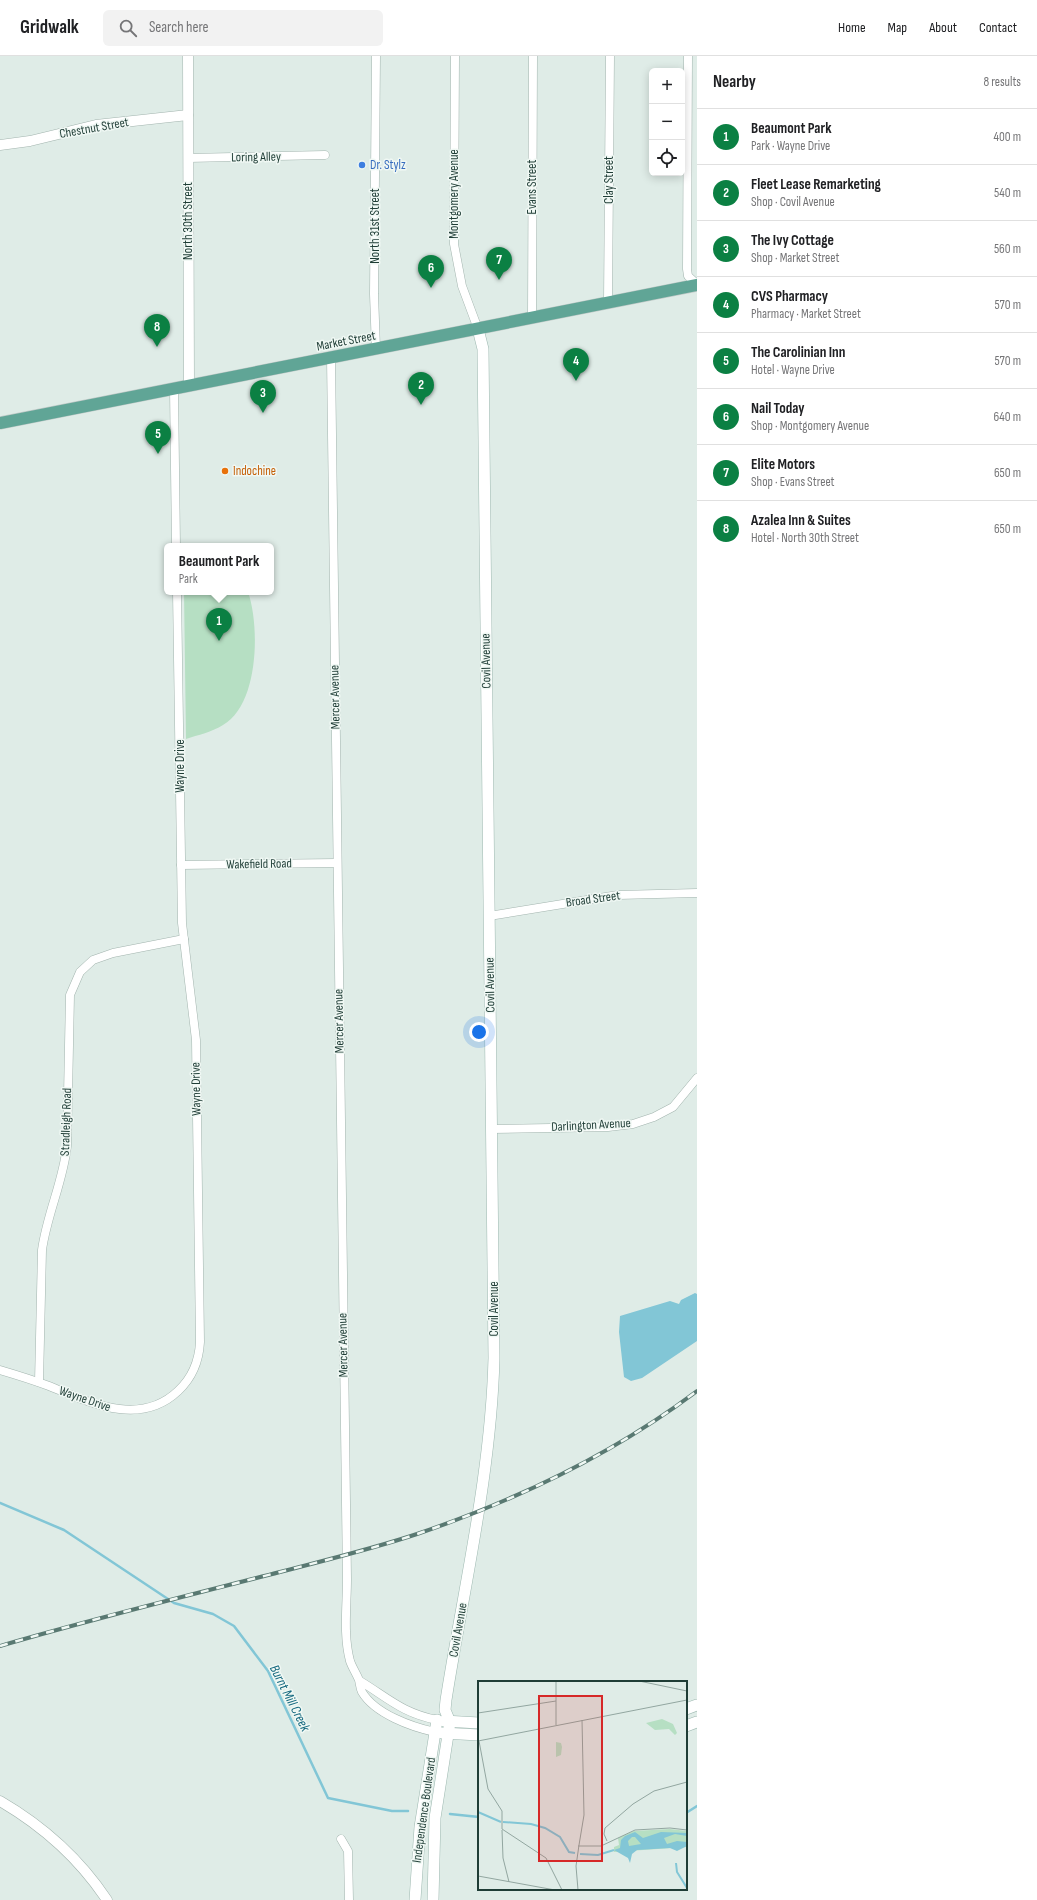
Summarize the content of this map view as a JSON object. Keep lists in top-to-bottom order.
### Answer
{
  "streets": {
    "main road": ["Market Street", "Covil Avenue", "Independence Boulevard"],
    "street": [
      "Chestnut Street",
      "Loring Alley",
      "Clay Street",
      "Evans Street",
      "Montgomery Avenue",
      "North 30th Street",
      "North 31st Street",
      "Mercer Avenue",
      "Wayne Drive",
      "Wakefield Road",
      "Broad Street",
      "Stradleigh Road",
      "Darlington Avenue"
    ]
  },
  "crossings": [
    ["Chestnut Street", "North 30th Street"],
    ["Loring Alley", "North 30th Street"],
    ["Clay Street", "Market Street"],
    ["Evans Street", "Market Street"],
    ["Montgomery Avenue", "Market Street"],
    ["Montgomery Avenue", "Covil Avenue"],
    ["North 30th Street", "Market Street"],
    ["North 31st Street", "Market Street"],
    ["Market Street", "Covil Avenue"],
    ["Market Street", "Mercer Avenue"],
    ["Covil Avenue", "Broad Street"],
    ["Covil Avenue", "Darlington Avenue"],
    ["Covil Avenue", "Independence Boulevard"],
    ["Mercer Avenue", "Wakefield Road"],
    ["Mercer Avenue", "Independence Boulevard"],
    ["Wayne Drive", "Wakefield Road"],
    ["Wayne Drive", "Stradleigh Road"]
  ],
  "water": ["Burnt Mill Creek"],
  "places": ["Dr. Stylz", "Indochine"],
  "page": {
    "header": "Gridwalk",
    "search": "Search here",
    "nav": [
      "Home",
      "Map",
      "About",
      "Contact"
    ],
    "heading": ["Nearby", "8 results"],
    "map_buttons": ["+", "−"],
    "list": [
      {
        "mark": "1",
        "name": "Beaumont Park",
        "note": "Park · Wayne Drive",
        "value": "400 m"
      },
      {
        "mark": "2",
        "name": "Fleet Lease Remarketing",
        "note": "Shop · Covil Avenue",
        "value": "540 m"
      },
      {
        "mark": "3",
        "name": "The Ivy Cottage",
        "note": "Shop · Market Street",
        "value": "560 m"
      },
      {
        "mark": "4",
        "name": "CVS Pharmacy",
        "note": "Pharmacy · Market Street",
        "value": "570 m"
      },
      {
        "mark": "5",
        "name": "The Carolinian Inn",
        "note": "Hotel · Wayne Drive",
        "value": "570 m"
      },
      {
        "mark": "6",
        "name": "Nail Today",
        "note": "Shop · Montgomery Avenue",
        "value": "640 m"
      },
      {
        "mark": "7",
        "name": "Elite Motors",
        "note": "Shop · Evans Street",
        "value": "650 m"
      },
      {
        "mark": "8",
        "name": "Azalea Inn & Suites",
        "note": "Hotel · North 30th Street",
        "value": "650 m"
      }
    ],
    "pins": [
      "7",
      "6",
      "8",
      "4",
      "2",
      "3",
      "5",
      "1"
    ],
    "popup": ["Beaumont Park", "Park"]
  }
}
